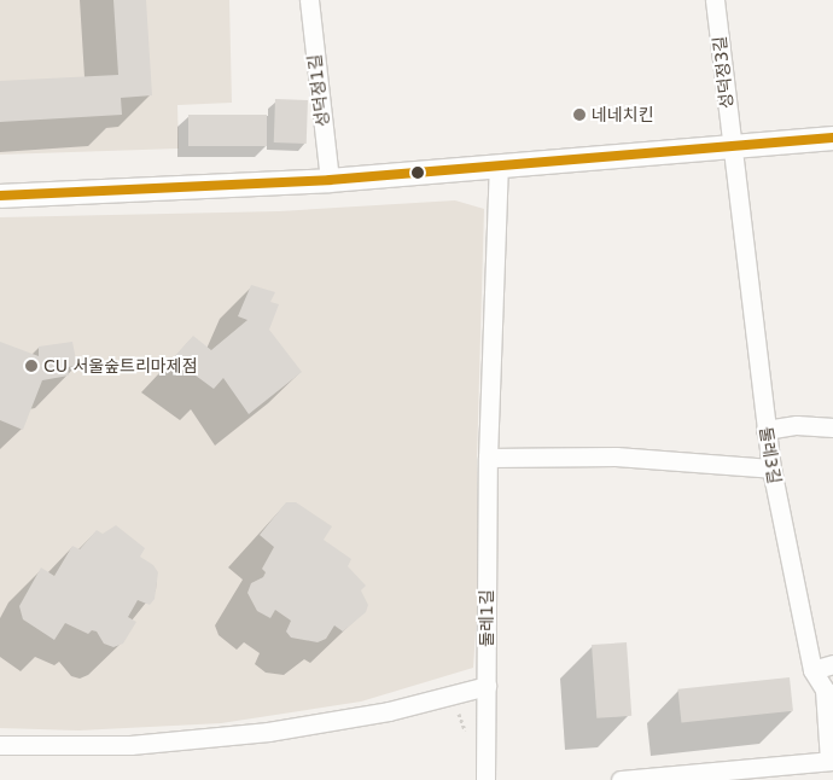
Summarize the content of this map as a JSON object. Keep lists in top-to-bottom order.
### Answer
{
  "streets": {
    "street": [
      "성덕정3길",
      "성덕정1길",
      "둘레3길",
      "둘레1길"
    ]
  },
  "crossings": [
    ["성덕정3길", "둘레3길"]
  ],
  "places": ["네네치킨", "CU 서울숲트리마제점"]
}
